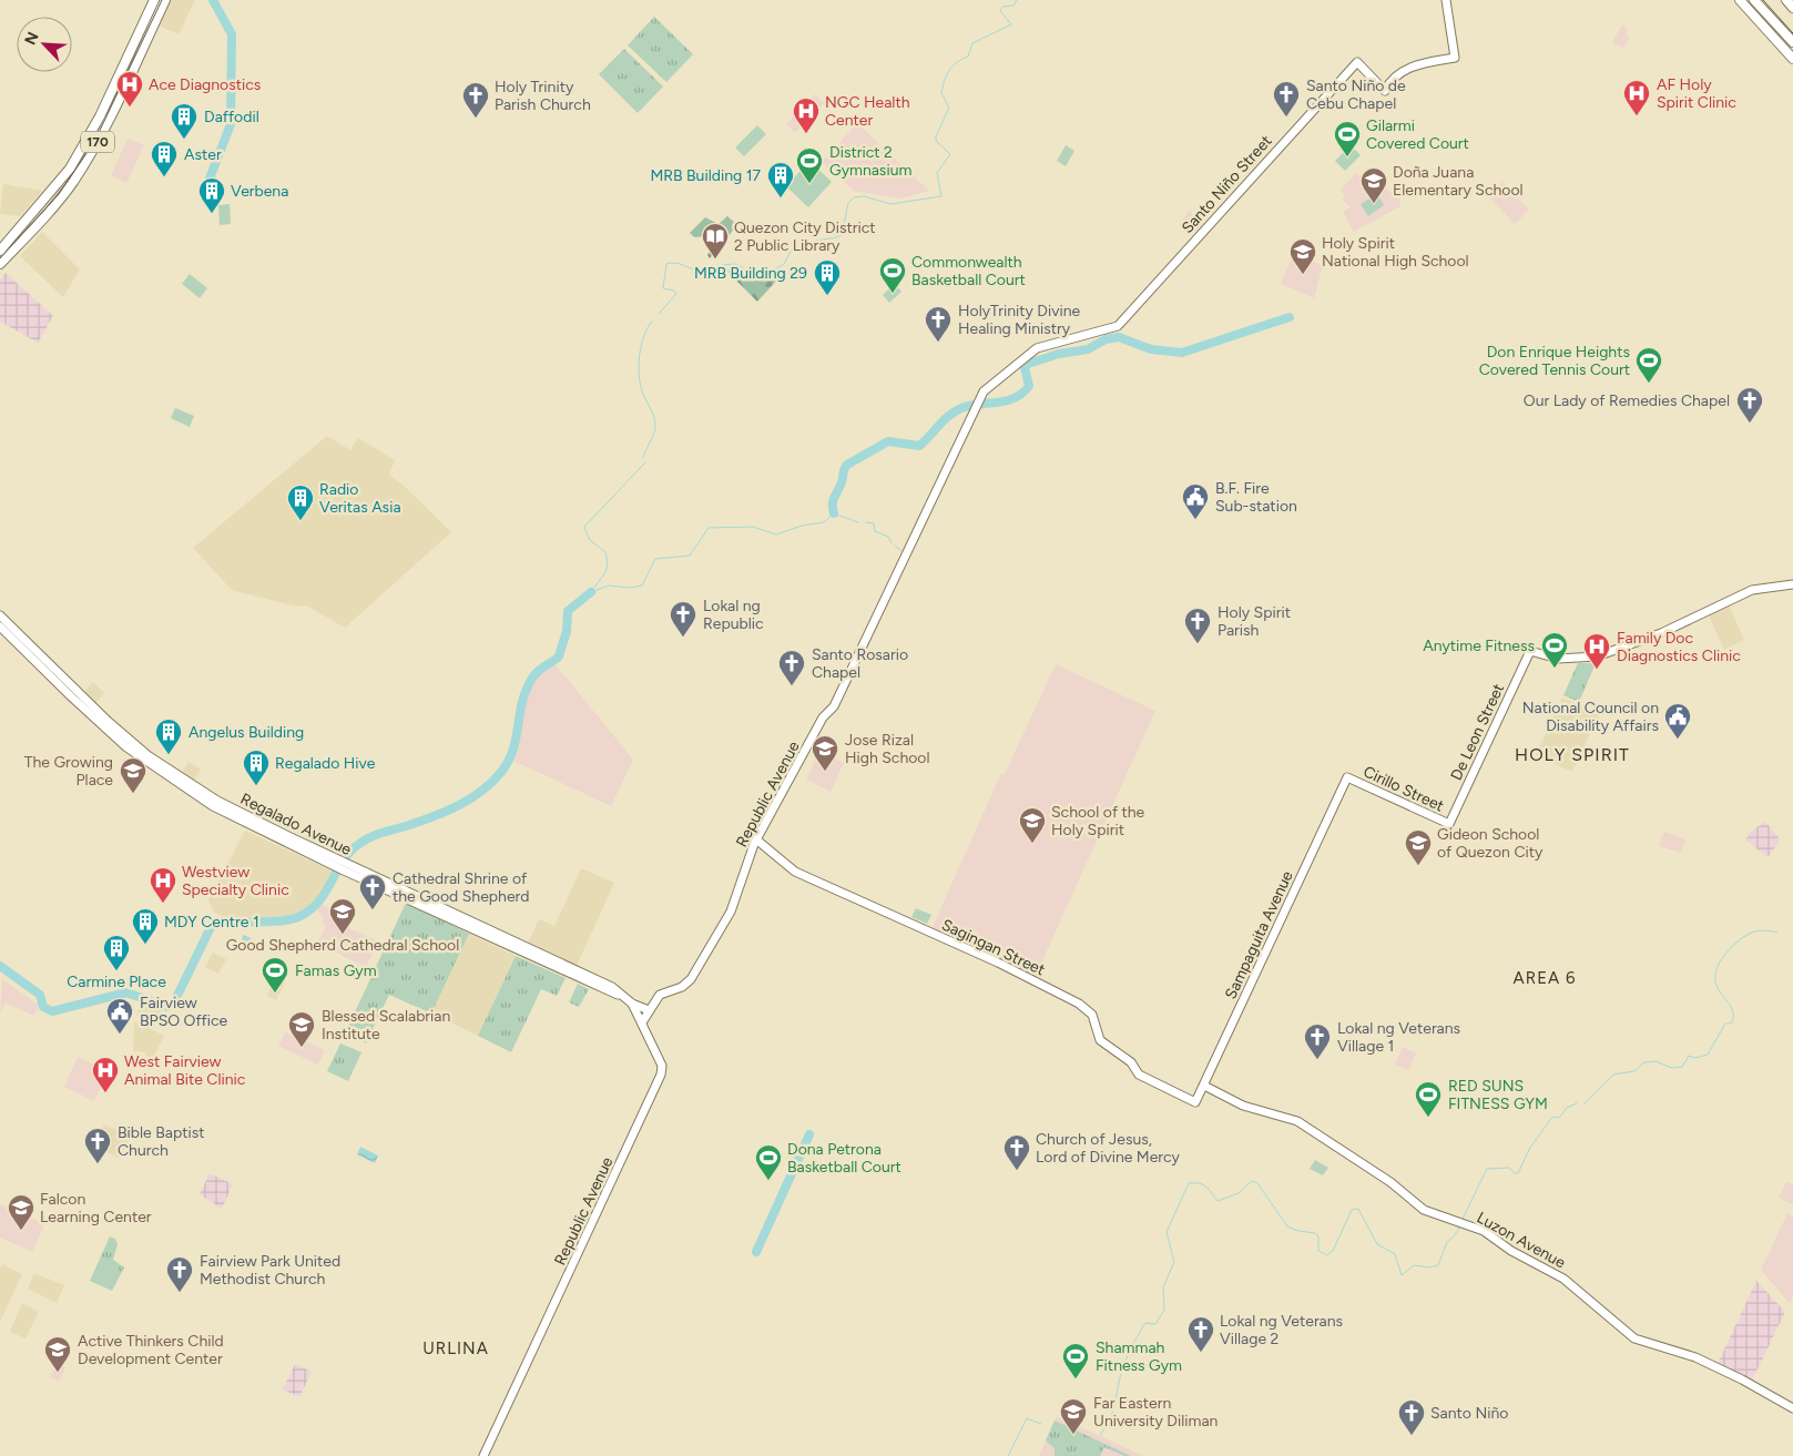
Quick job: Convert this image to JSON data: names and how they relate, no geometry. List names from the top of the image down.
{
  "streets": {
    "main road": [
      "170",
      "Santo Niño Street",
      "De Leon Street",
      "Cirillo Street",
      "Republic Avenue",
      "Regalado Avenue",
      "Sampaguita Avenue",
      "Sagingan Street",
      "Luzon Avenue"
    ]
  },
  "crossings": [
    ["Santo Niño Street", "Republic Avenue"],
    ["De Leon Street", "Cirillo Street"],
    ["Cirillo Street", "Sampaguita Avenue"],
    ["Republic Avenue", "Regalado Avenue"],
    ["Republic Avenue", "Sagingan Street"],
    ["Sampaguita Avenue", "Sagingan Street"],
    ["Sampaguita Avenue", "Luzon Avenue"]
  ],
  "districts": ["HOLY SPIRIT", "AREA 6", "URLINA"],
  "places": {
    "hospital": [
      "Ace Diagnostics",
      "AF Holy Spirit Clinic",
      "NGC Health Center",
      "Family Doc Diagnostics Clinic",
      "Westview Specialty Clinic",
      "West Fairview Animal Bite Clinic"
    ],
    "church": [
      "Santo Niño de Cebu Chapel",
      "Holy Trinity Parish Church",
      "HolyTrinity Divine Healing Ministry",
      "Our Lady of Remedies Chapel",
      "Lokal ng Republic",
      "Holy Spirit Parish",
      "Santo Rosario Chapel",
      "Cathedral Shrine of the Good Shepherd",
      "Lokal ng Veterans Village 1",
      "Bible Baptist Church",
      "Church of Jesus, Lord of Divine Mercy",
      "Fairview Park United Methodist Church",
      "Lokal ng Veterans Village 2",
      "Santo Niño"
    ],
    "building": [
      "Daffodil",
      "Aster",
      "MRB Building 17",
      "Verbena",
      "MRB Building 29",
      "Radio Veritas Asia",
      "Angelus Building",
      "Regalado Hive",
      "MDY Centre 1",
      "Carmine Place"
    ],
    "sports": [
      "Gilarmi Covered Court",
      "District 2 Gymnasium",
      "Commonwealth Basketball Court",
      "Don Enrique Heights Covered Tennis Court",
      "Anytime Fitness",
      "Famas Gym",
      "RED SUNS FITNESS GYM",
      "Dona Petrona Basketball Court",
      "Shammah Fitness Gym"
    ],
    "school or university": [
      "Doña Juana Elementary School",
      "Holy Spirit National High School",
      "Jose Rizal High School",
      "The Growing Place",
      "School of the Holy Spirit",
      "Gideon School of Quezon City",
      "Good Shepherd Cathedral School",
      "Blessed Scalabrian Institute",
      "Falcon Learning Center",
      "Active Thinkers Child Development Center",
      "Far Eastern University Diliman"
    ],
    "library": ["Quezon City District 2 Public Library"],
    "public building": ["B.F. Fire Sub-station", "National Council on Disability Affairs", "Fairview BPSO Office"]
  },
  "north": "top left"
}
